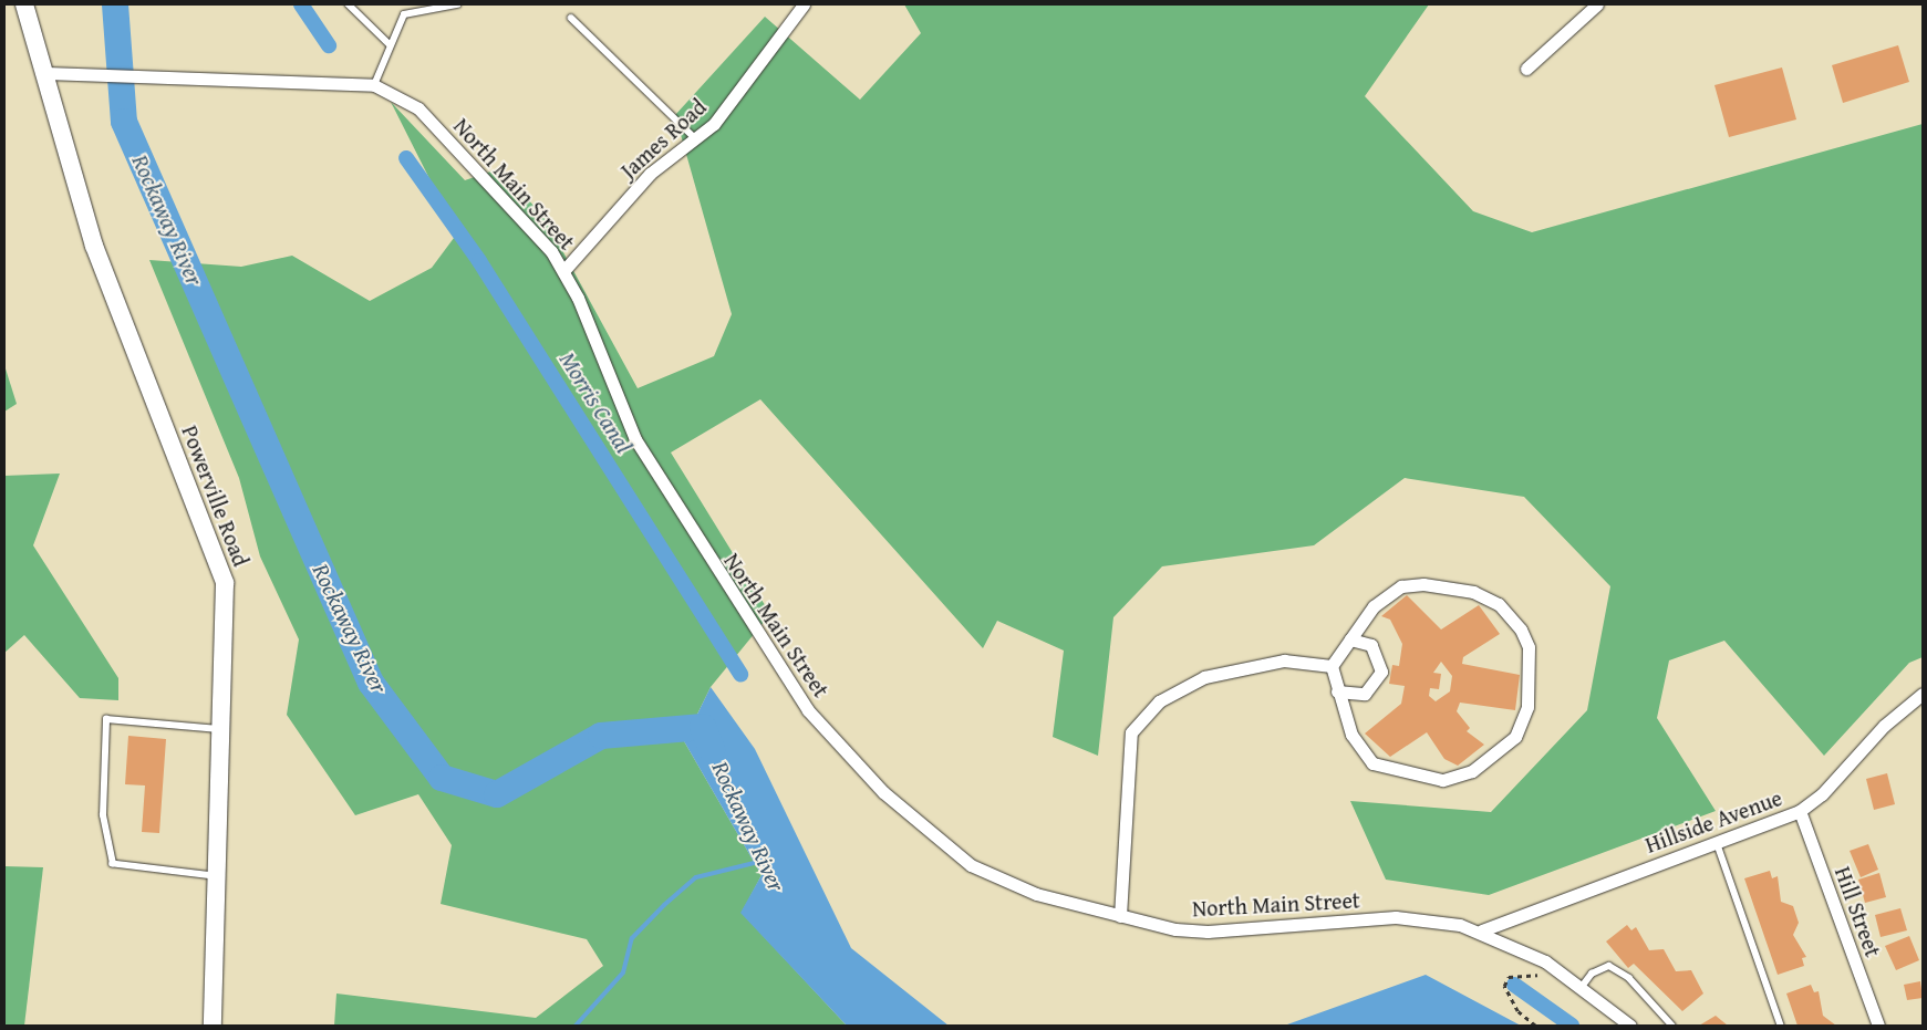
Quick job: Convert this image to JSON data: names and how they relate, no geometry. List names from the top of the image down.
{
  "streets": {
    "main road": ["Powerville Road"],
    "street": [
      "James Road",
      "North Main Street",
      "Hillside Avenue",
      "Hill Street"
    ]
  },
  "crossings": [
    ["James Road", "North Main Street"],
    ["North Main Street", "Powerville Road"],
    ["North Main Street", "Hillside Avenue"],
    ["Hillside Avenue", "Hill Street"]
  ],
  "water": ["Rockaway River", "Morris Canal"]
}
